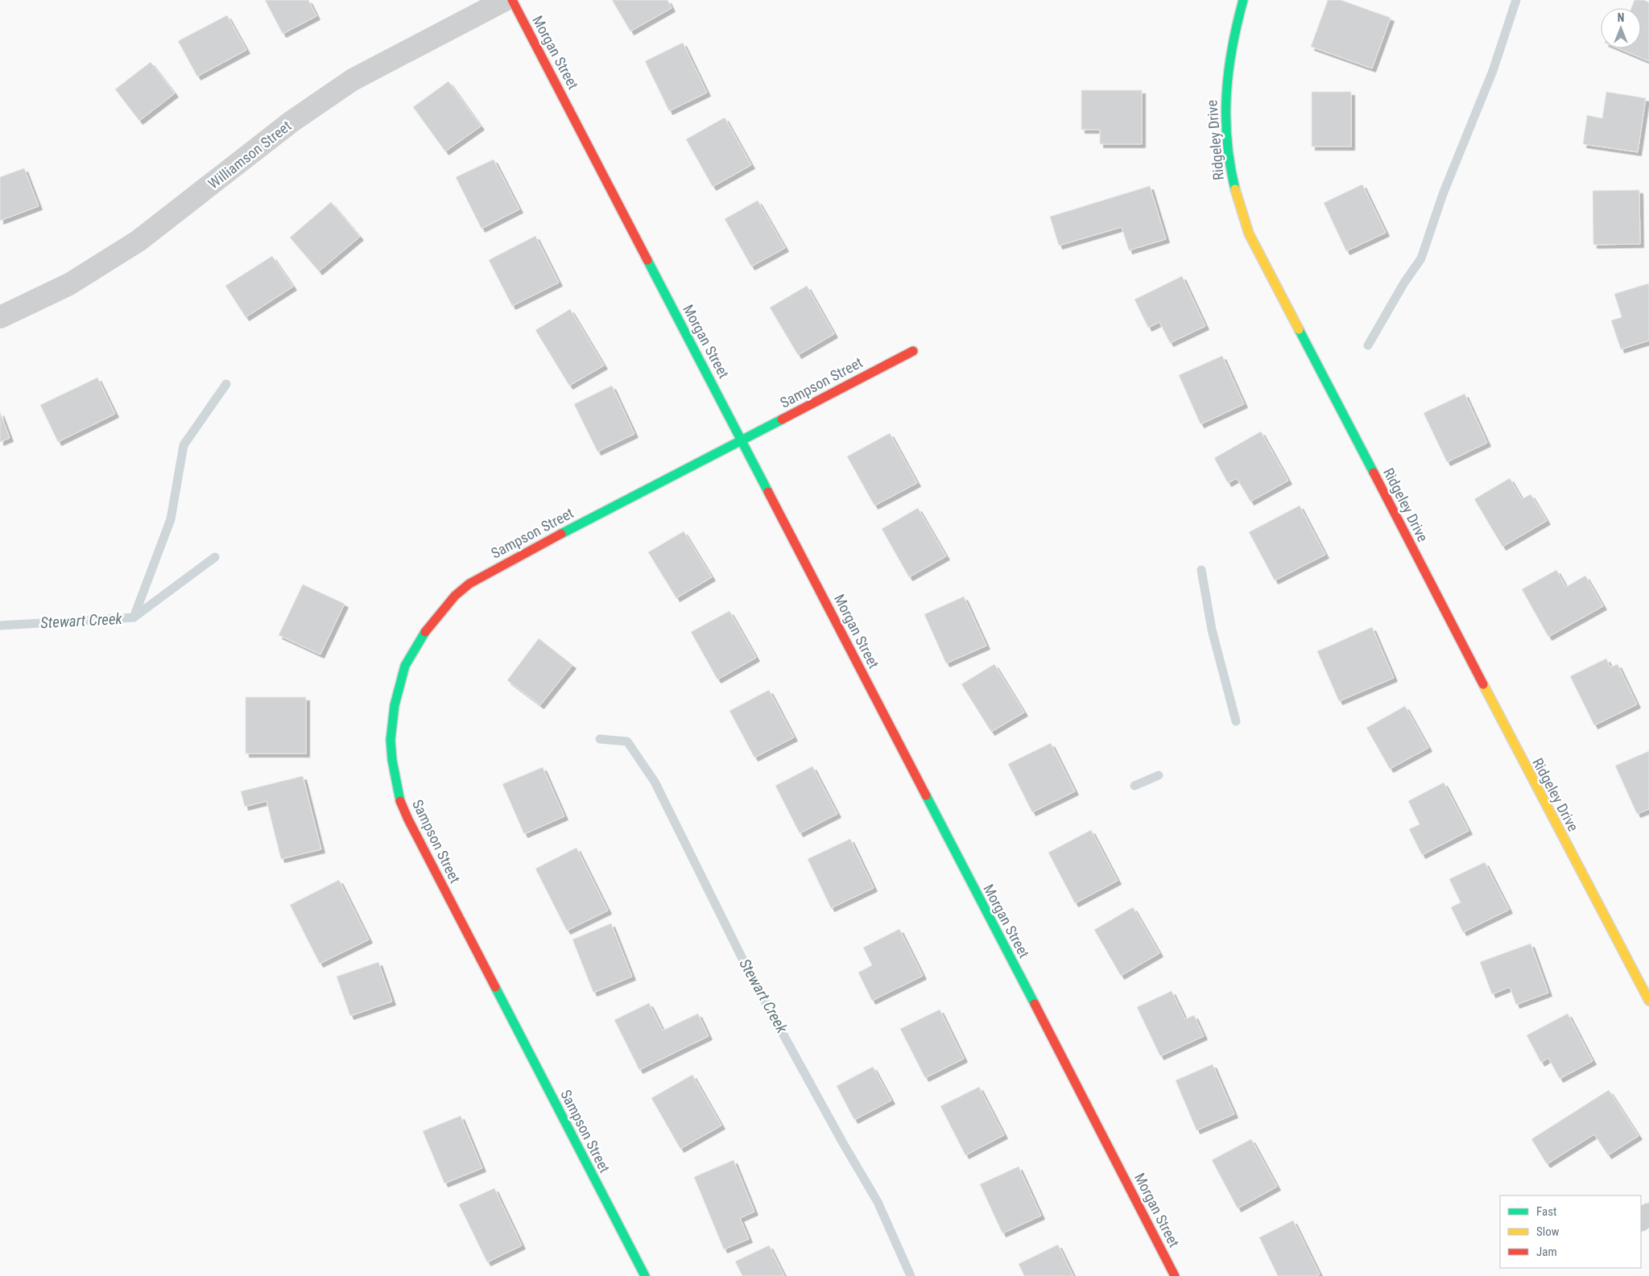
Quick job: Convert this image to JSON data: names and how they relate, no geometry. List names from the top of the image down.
{
  "streets": {
    "street": [
      "Morgan Street",
      "Ridgeley Drive",
      "Williamson Street",
      "Sampson Street"
    ]
  },
  "crossings": [
    ["Morgan Street", "Sampson Street"]
  ],
  "water": ["Stewart Creek"],
  "legend": ["Fast", "Slow", "Jam"],
  "north": "top"
}
